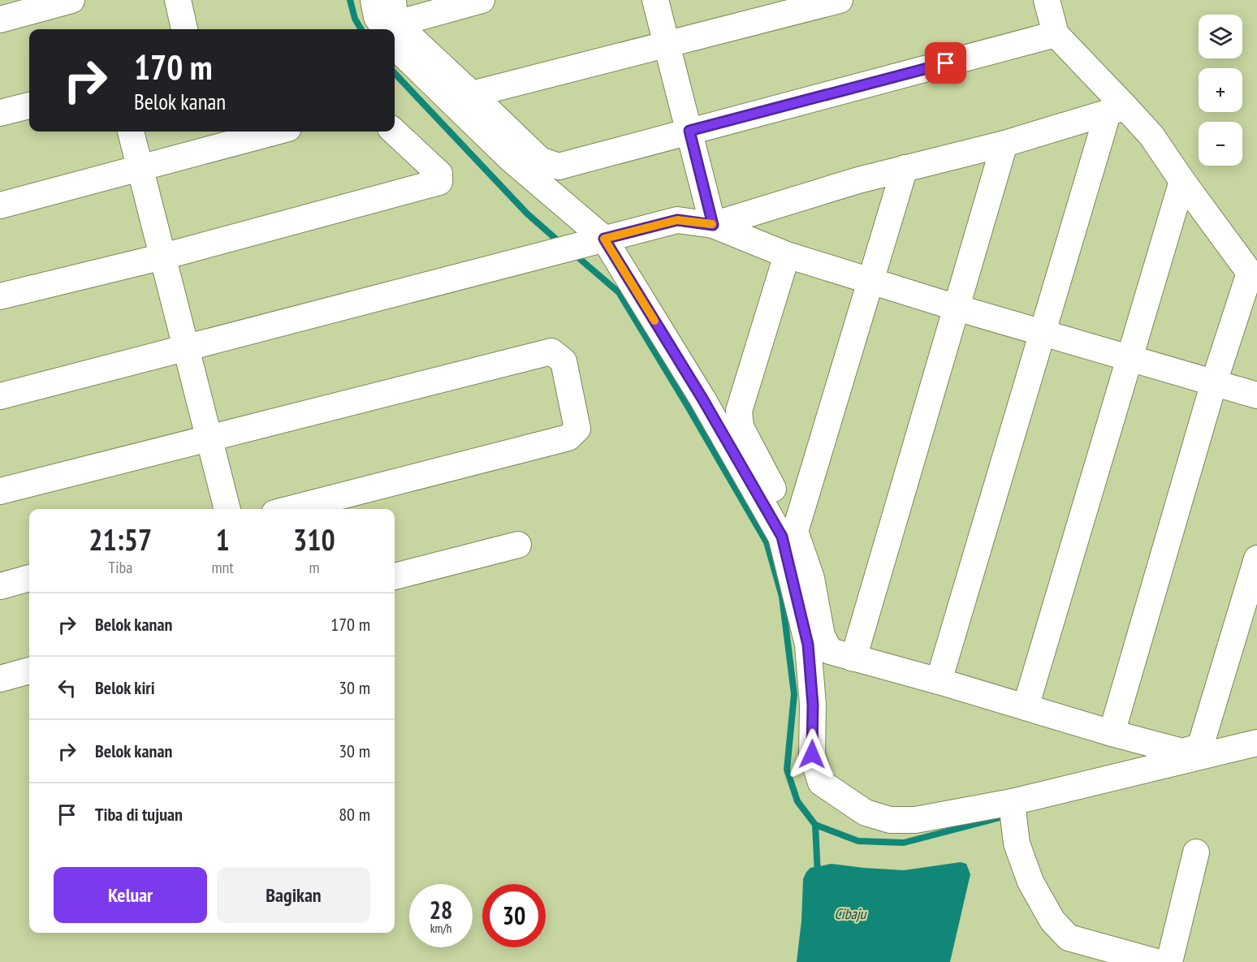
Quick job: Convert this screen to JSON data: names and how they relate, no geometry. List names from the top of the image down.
{
  "water": ["Cibaju"],
  "page": {
    "map_buttons": ["+", "−"],
    "turn": ["170 m", "Belok kanan"],
    "eta": [
      "21:57",
      "Tiba",
      "1",
      "mnt",
      "310",
      "m"
    ],
    "list": [
      {
        "name": "Belok kanan",
        "value": "170 m"
      },
      {
        "name": "Belok kiri",
        "value": "30 m"
      },
      {
        "name": "Belok kanan",
        "value": "30 m"
      },
      {
        "name": "Tiba di tujuan",
        "value": "80 m"
      }
    ],
    "buttons": ["Keluar", "Bagikan"],
    "speed": "28 km/h",
    "limit": "30"
  }
}
